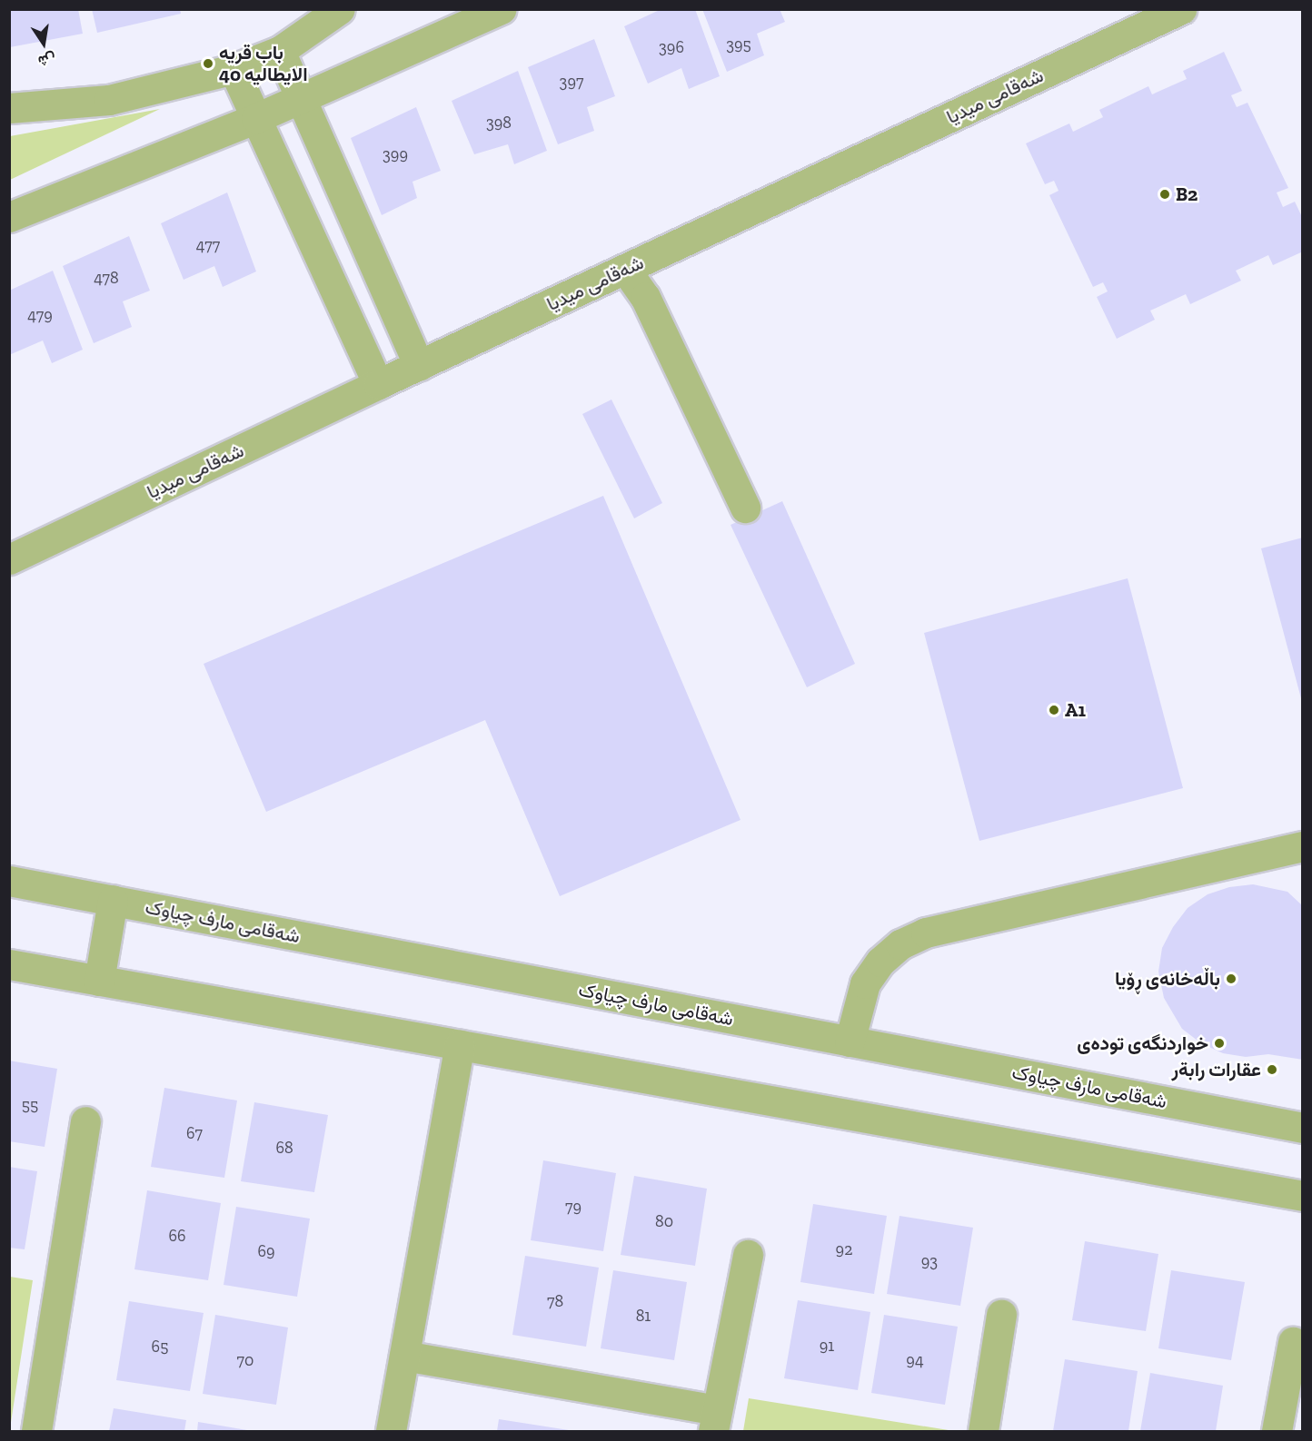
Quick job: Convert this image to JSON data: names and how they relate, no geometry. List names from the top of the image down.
{
  "streets": {
    "street": ["شەقامی میدیا", "شەقامی مارف چیاوک"]
  },
  "places": [
    "باب قريه الايطاليه 40",
    "B2",
    "A1",
    "باڵەخانەی ڕۆیا",
    "خواردنگەی تودەی",
    "عقارات رابةر"
  ],
  "house_numbers": [
    "395",
    "396",
    "397",
    "398",
    "399",
    "477",
    "478",
    "479",
    "55",
    "67",
    "68",
    "79",
    "80",
    "66",
    "92",
    "69",
    "93",
    "78",
    "81",
    "91",
    "65",
    "70",
    "94"
  ],
  "north": "bottom"
}
